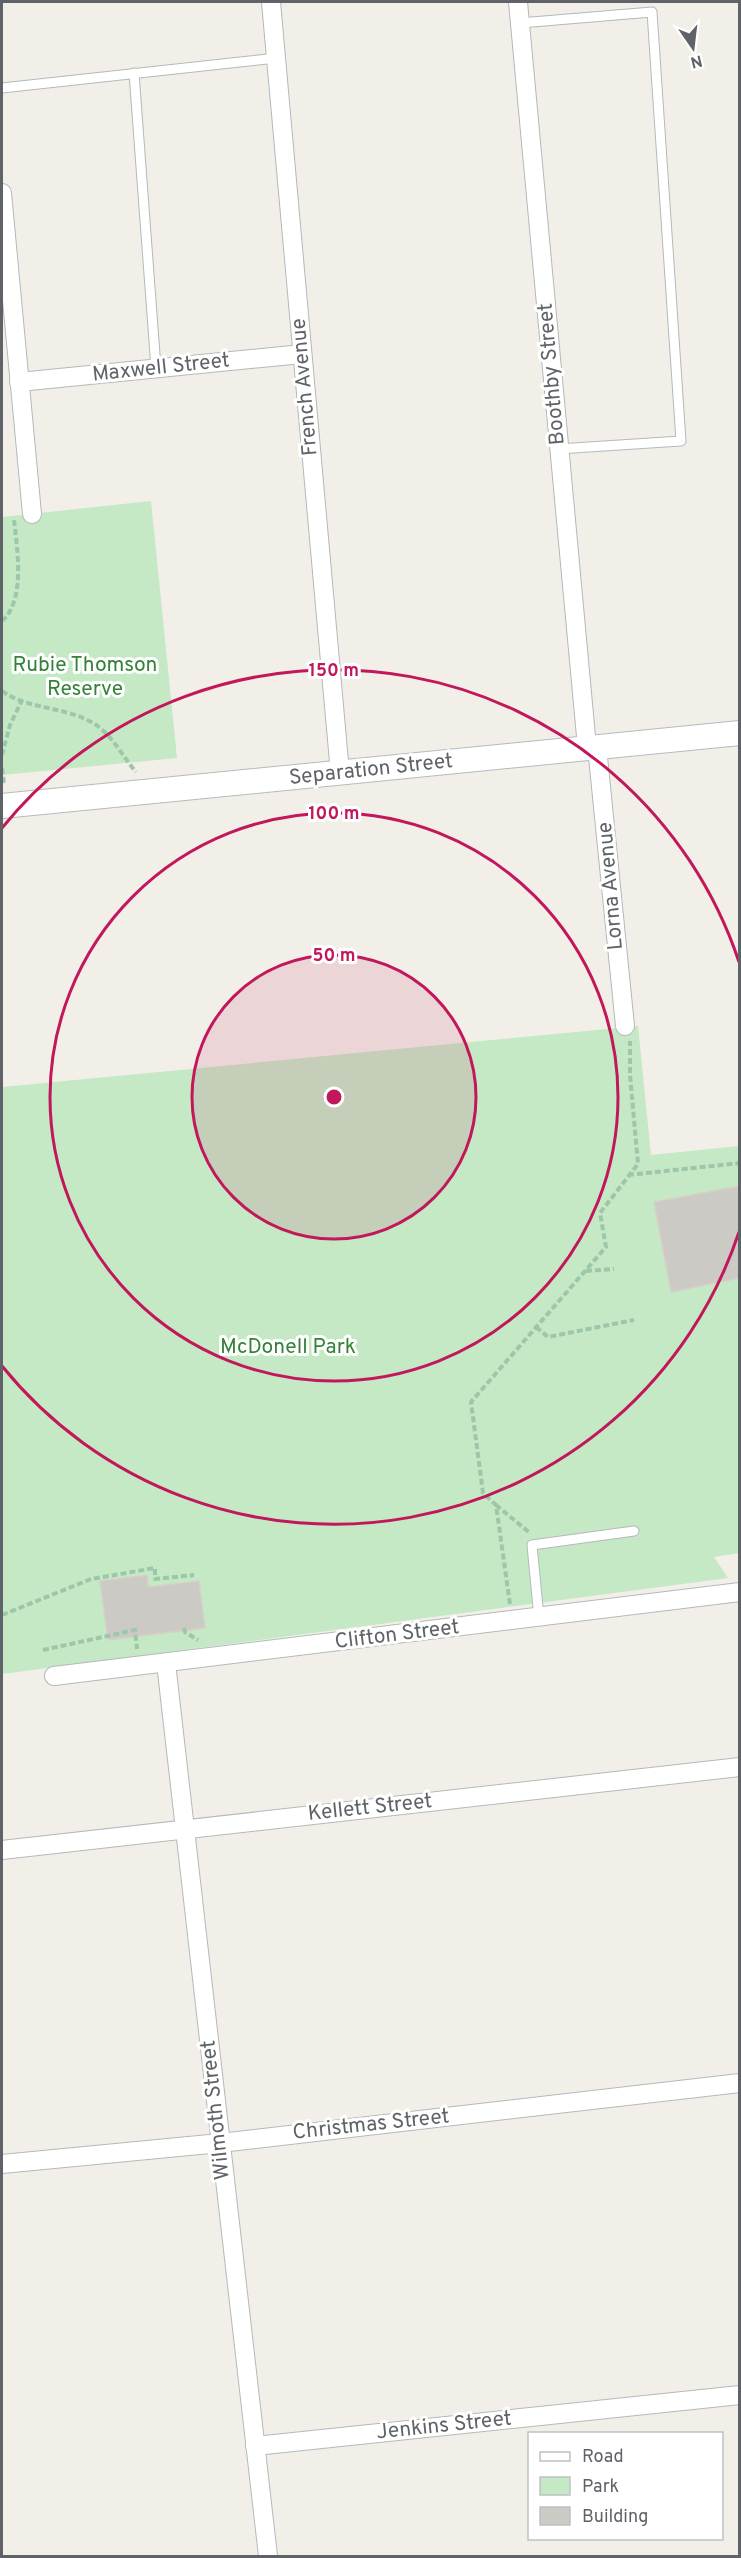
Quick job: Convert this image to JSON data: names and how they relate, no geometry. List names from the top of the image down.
{
  "streets": {
    "street": [
      "Maxwell Street",
      "Boothby Street",
      "French Avenue",
      "Separation Street",
      "Lorna Avenue",
      "Clifton Street",
      "Kellett Street",
      "Wilmoth Street",
      "Christmas Street",
      "Jenkins Street"
    ]
  },
  "crossings": [
    ["Maxwell Street", "French Avenue"],
    ["Boothby Street", "Separation Street"],
    ["Boothby Street", "Lorna Avenue"],
    ["French Avenue", "Separation Street"],
    ["Separation Street", "Lorna Avenue"],
    ["Clifton Street", "Wilmoth Street"],
    ["Kellett Street", "Wilmoth Street"],
    ["Wilmoth Street", "Christmas Street"],
    ["Wilmoth Street", "Jenkins Street"]
  ],
  "parks": ["Rubie Thomson Reserve", "McDonell Park"],
  "legend": ["Road", "Park", "Building"],
  "north": "bottom",
  "rings": ["150 m", "100 m", "50 m"]
}
